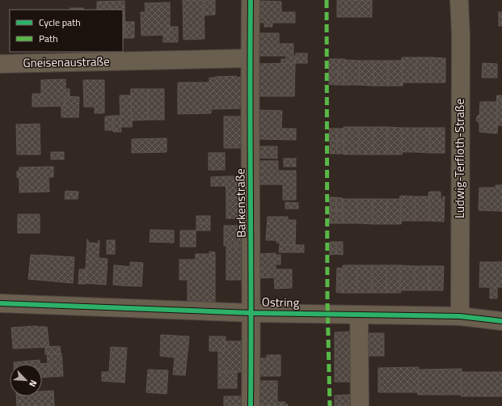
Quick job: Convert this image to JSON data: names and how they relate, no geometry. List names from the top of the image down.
{
  "streets": {
    "street": [
      "Gneisenaustraße",
      "Ludwig-Terfloth-Straße",
      "Barkenstraße",
      "Ostring"
    ]
  },
  "crossings": [
    ["Gneisenaustraße", "Barkenstraße"],
    ["Ludwig-Terfloth-Straße", "Ostring"],
    ["Barkenstraße", "Ostring"]
  ],
  "legend": ["Cycle path", "Path"],
  "north": "bottom right"
}
